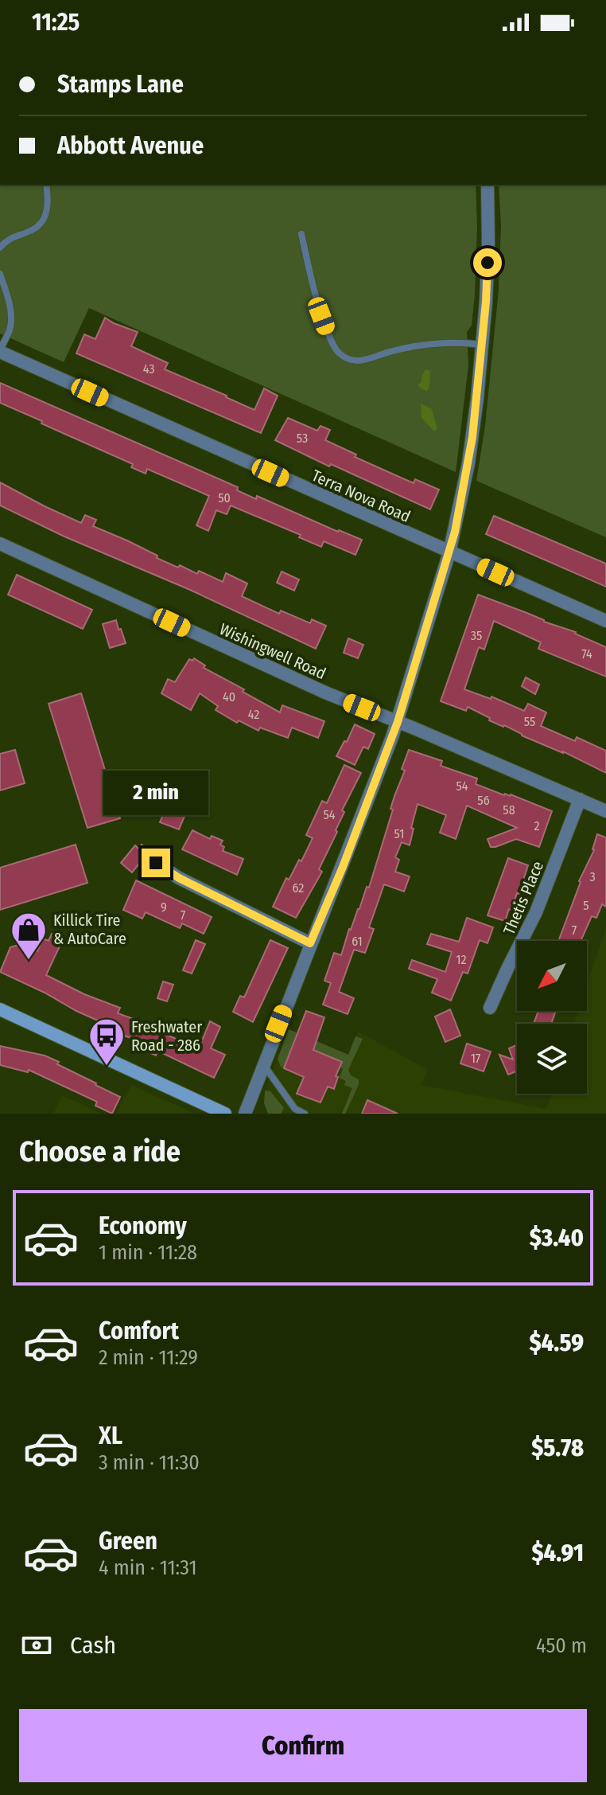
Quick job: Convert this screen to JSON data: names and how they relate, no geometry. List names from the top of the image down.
{
  "streets": {
    "street": ["Terra Nova Road", "Wishingwell Road", "Thetis Place"]
  },
  "crossings": [
    ["Wishingwell Road", "Thetis Place"]
  ],
  "places": {
    "shop": ["Killick Tire & AutoCare"],
    "bus stop": ["Freshwater Road - 286"]
  },
  "house_numbers": [
    "43",
    "53",
    "50",
    "35",
    "74",
    "40",
    "42",
    "55",
    "54",
    "56",
    "58",
    "54",
    "2",
    "51",
    "3",
    "62",
    "5",
    "9",
    "7",
    "7",
    "61",
    "12",
    "17"
  ],
  "north": "bottom left",
  "page": {
    "status": "11:25",
    "banner": ["Stamps Lane", "Abbott Avenue"],
    "bubble": "2 min",
    "heading": "Choose a ride",
    "list": [
      {
        "name": "Economy",
        "note": "1 min · 11:28",
        "value": "$3.40"
      },
      {
        "name": "Comfort",
        "note": "2 min · 11:29",
        "value": "$4.59"
      },
      {
        "name": "XL",
        "note": "3 min · 11:30",
        "value": "$5.78"
      },
      {
        "name": "Green",
        "note": "4 min · 11:31",
        "value": "$4.91"
      }
    ],
    "pay": ["Cash", "450 m"],
    "buttons": "Confirm"
  }
}
